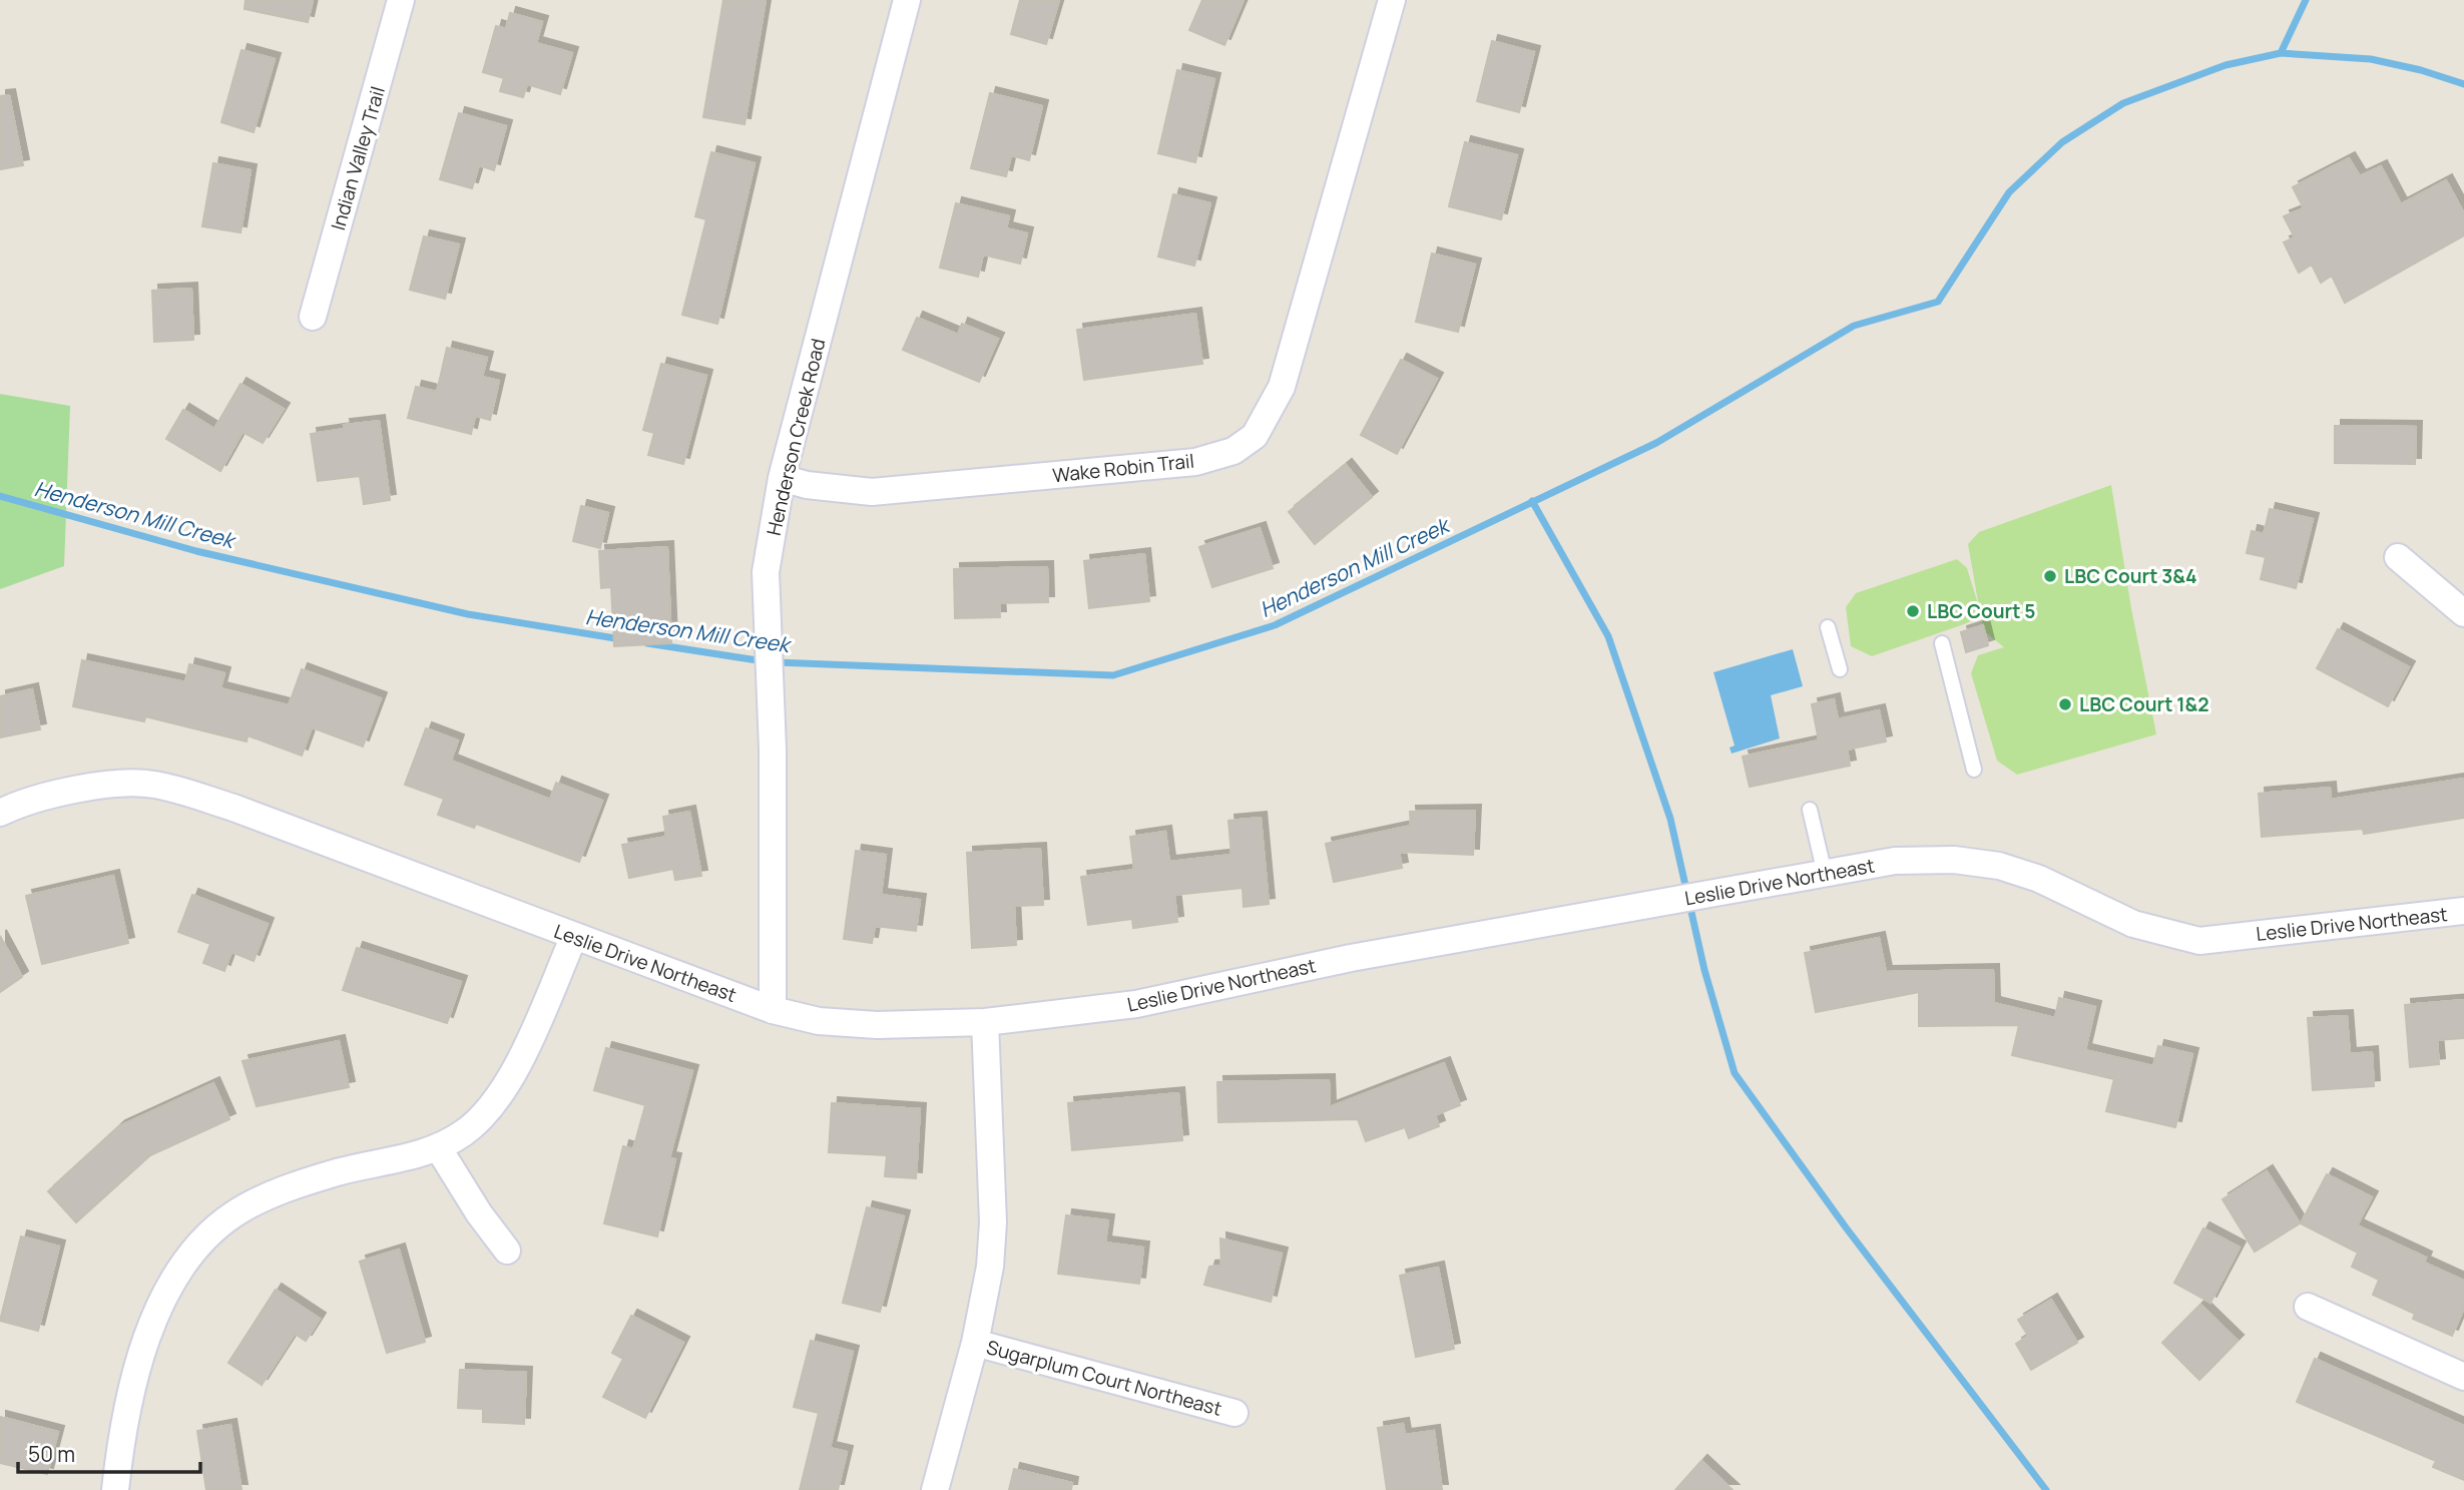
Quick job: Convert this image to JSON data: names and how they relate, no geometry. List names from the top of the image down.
{
  "streets": {
    "street": [
      "Indian Valley Trail",
      "Henderson Creek Road",
      "Wake Robin Trail",
      "Leslie Drive Northeast",
      "Sugarplum Court Northeast"
    ]
  },
  "crossings": [
    ["Henderson Creek Road", "Wake Robin Trail"],
    ["Henderson Creek Road", "Leslie Drive Northeast"]
  ],
  "water": ["Henderson Mill Creek"],
  "places": ["LBC Court 3&4", "LBC Court 5", "LBC Court 1&2"],
  "scale_bar": "50 m"
}
